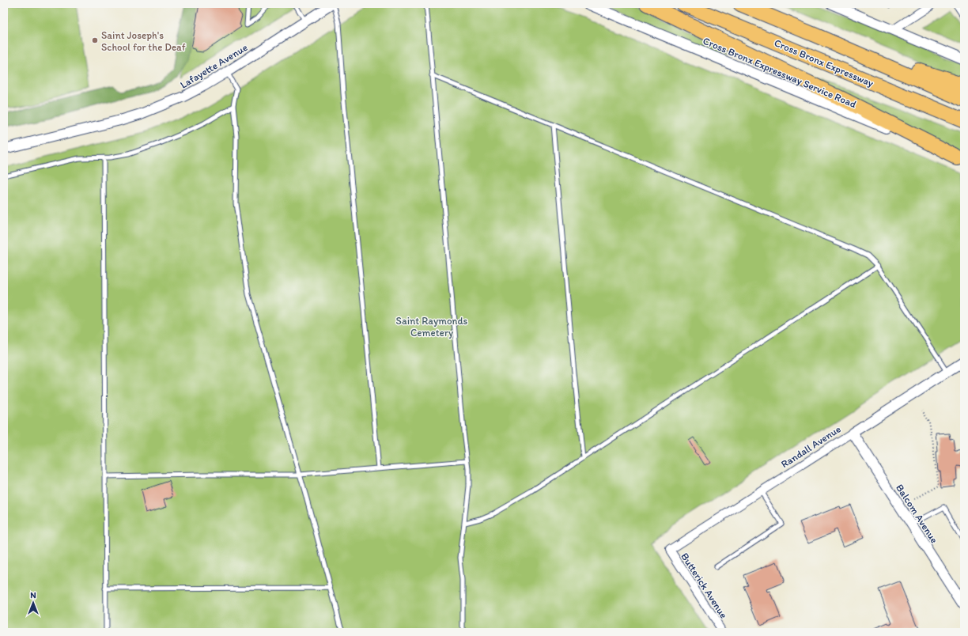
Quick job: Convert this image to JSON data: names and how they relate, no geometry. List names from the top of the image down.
{
  "streets": {
    "highway": ["Cross Bronx Expressway"],
    "street": [
      "Lafayette Avenue",
      "Cross Bronx Expressway Service Road",
      "Randall Avenue",
      "Balcom Avenue",
      "Butterick Avenue"
    ]
  },
  "crossings": [
    ["Randall Avenue", "Balcom Avenue"],
    ["Randall Avenue", "Butterick Avenue"]
  ],
  "parks": ["Saint Raymonds Cemetery"],
  "places": ["Saint Joseph's School for the Deaf"],
  "north": "top"
}
